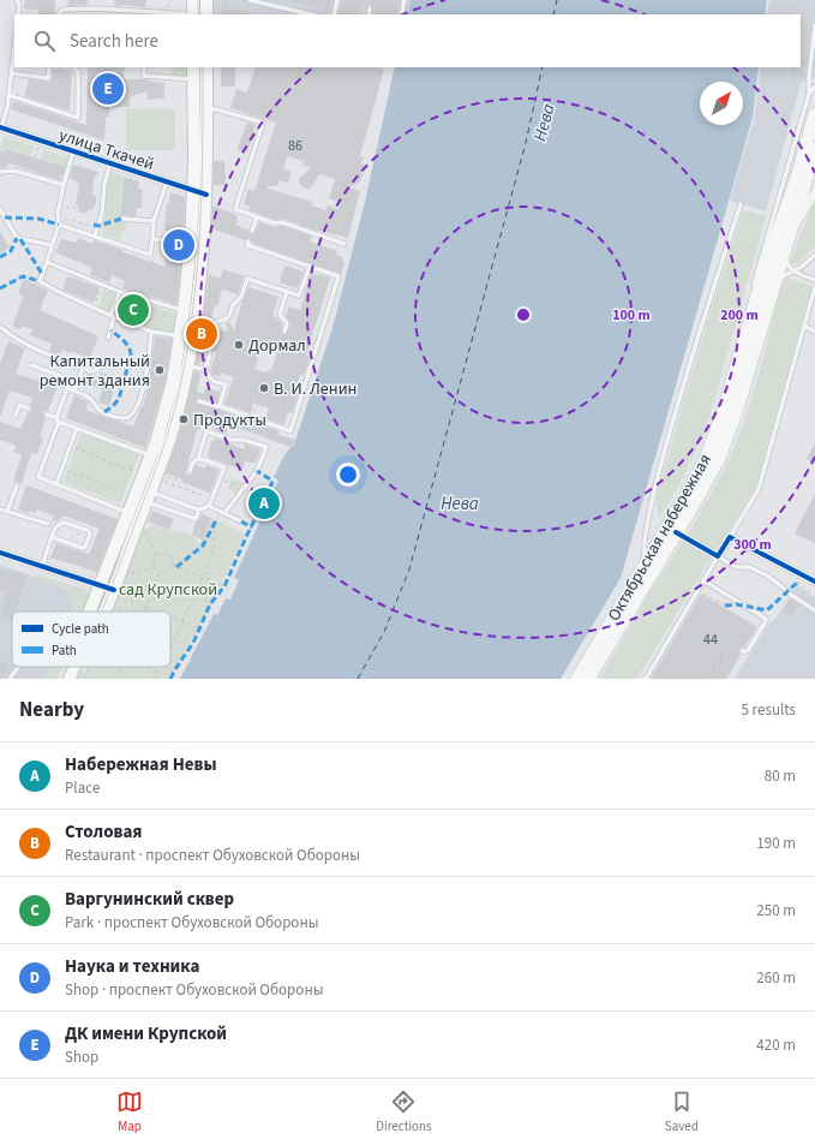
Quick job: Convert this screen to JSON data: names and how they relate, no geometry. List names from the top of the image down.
{
  "streets": {
    "main road": ["Октябрьская набережная"],
    "street": ["улица Ткачей"]
  },
  "water": ["Нева"],
  "parks": ["сад Крупской"],
  "places": [
    "Дормал",
    "Капитальный ремонт здания",
    "В. И. Ленин",
    "Продукты"
  ],
  "house_numbers": ["86", "44"],
  "legend": ["Cycle path", "Path"],
  "north": "top right",
  "page": {
    "search": "Search here",
    "pins": [
      "E",
      "D",
      "C",
      "B",
      "A"
    ],
    "heading": ["Nearby", "5 results"],
    "list": [
      {
        "mark": "A",
        "name": "Набережная Невы",
        "note": "Place",
        "value": "80 m"
      },
      {
        "mark": "B",
        "name": "Столовая",
        "note": "Restaurant · проспект Обуховской Обороны",
        "value": "190 m"
      },
      {
        "mark": "C",
        "name": "Варгунинский сквер",
        "note": "Park · проспект Обуховской Обороны",
        "value": "250 m"
      },
      {
        "mark": "D",
        "name": "Наука и техника",
        "note": "Shop · проспект Обуховской Обороны",
        "value": "260 m"
      },
      {
        "mark": "E",
        "name": "ДК имени Крупской",
        "note": "Shop",
        "value": "420 m"
      }
    ],
    "nav": ["Map", "Directions", "Saved"]
  },
  "rings": ["100 m", "200 m", "300 m"]
}
